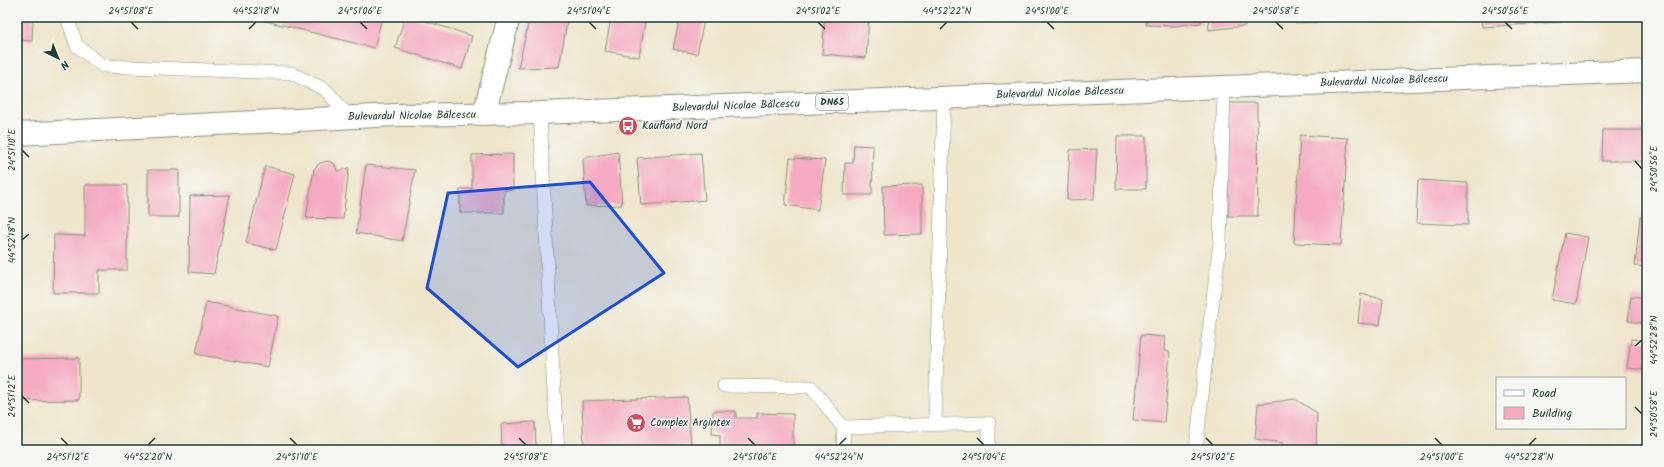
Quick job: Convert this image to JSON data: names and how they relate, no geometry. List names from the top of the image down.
{
  "streets": {
    "main road": ["Bulevardul Nicolae Bălcescu", "DN65"]
  },
  "places": {
    "bus stop": ["Kaufland Nord"],
    "supermarket": ["Complex Argintex"]
  },
  "legend": ["Road", "Building"],
  "north": "bottom right",
  "coordinates": [
    "24°51'08\"E",
    "44°52'18\"N",
    "24°51'06\"E",
    "24°51'04\"E",
    "24°51'02\"E",
    "44°52'22\"N",
    "24°51'00\"E",
    "24°50'58\"E",
    "24°50'56\"E",
    "24°51'10\"E",
    "44°52'28\"N",
    "24°51'12\"E",
    "44°52'20\"N",
    "44°52'24\"N"
  ]
}
